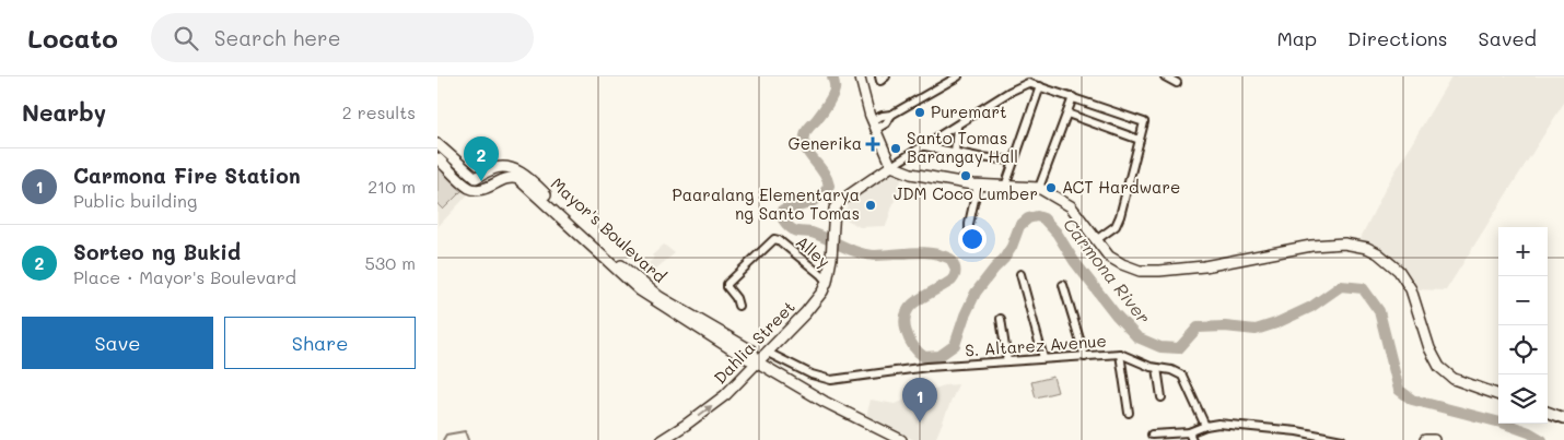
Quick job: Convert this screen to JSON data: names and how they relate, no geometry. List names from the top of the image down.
{
  "streets": {
    "main road": ["Mayor's Boulevard", "Dahlia Street"],
    "street": ["Alley", "S. Altarez Avenue"]
  },
  "crossings": [
    ["Mayor's Boulevard", "Dahlia Street"],
    ["Alley", "Dahlia Street"],
    ["Dahlia Street", "S. Altarez Avenue"]
  ],
  "water": ["Carmona River"],
  "places": {
    "other": [
      "Puremart",
      "Santo Tomas Barangay Hall",
      "JDM Coco Lumber",
      "ACT Hardware",
      "Paaralang Elementarya ng Santo Tomas"
    ],
    "health": ["Generika"]
  },
  "page": {
    "header": "Locato",
    "search": "Search here",
    "nav": ["Map", "Directions", "Saved"],
    "heading": ["Nearby", "2 results"],
    "pins": ["2", "1"],
    "list": [
      {
        "mark": "1",
        "name": "Carmona Fire Station",
        "note": "Public building",
        "value": "210 m"
      },
      {
        "mark": "2",
        "name": "Sorteo ng Bukid",
        "note": "Place · Mayor's Boulevard",
        "value": "530 m"
      }
    ],
    "map_buttons": ["+", "−"],
    "buttons": ["Save", "Share"]
  }
}
